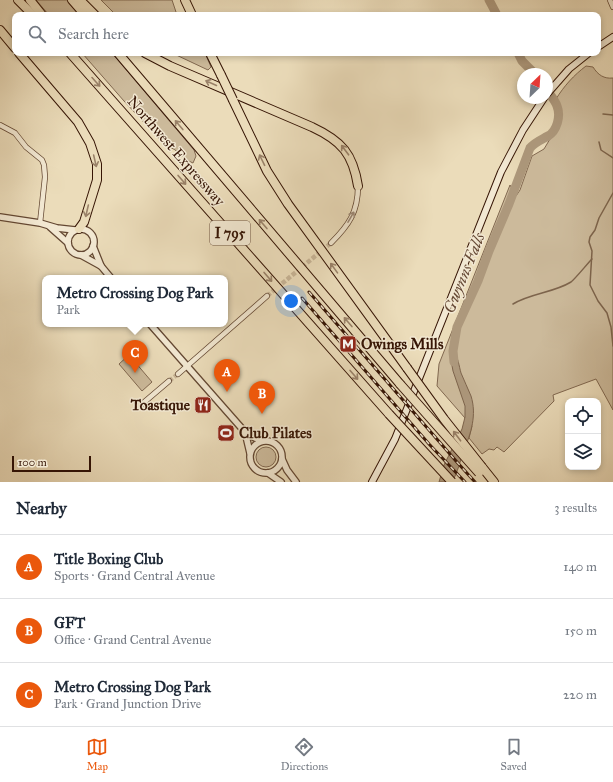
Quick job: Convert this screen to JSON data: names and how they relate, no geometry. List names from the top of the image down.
{
  "streets": {
    "highway": ["Northwest Expressway", "I 795"]
  },
  "water": ["Gwynns Falls"],
  "places": {
    "metro station": ["Owings Mills"],
    "restaurant": ["Toastique"],
    "sports": ["Club Pilates"]
  },
  "scale_bar": "100 m",
  "north": "top right",
  "page": {
    "search": "Search here",
    "popup": ["Metro Crossing Dog Park", "Park"],
    "pins": ["C", "A", "B"],
    "scale": "100 m",
    "heading": ["Nearby", "3 results"],
    "list": [
      {
        "mark": "A",
        "name": "Title Boxing Club",
        "note": "Sports · Grand Central Avenue",
        "value": "140 m"
      },
      {
        "mark": "B",
        "name": "GFT",
        "note": "Office · Grand Central Avenue",
        "value": "150 m"
      },
      {
        "mark": "C",
        "name": "Metro Crossing Dog Park",
        "note": "Park · Grand Junction Drive",
        "value": "220 m"
      }
    ],
    "nav": ["Map", "Directions", "Saved"]
  }
}
